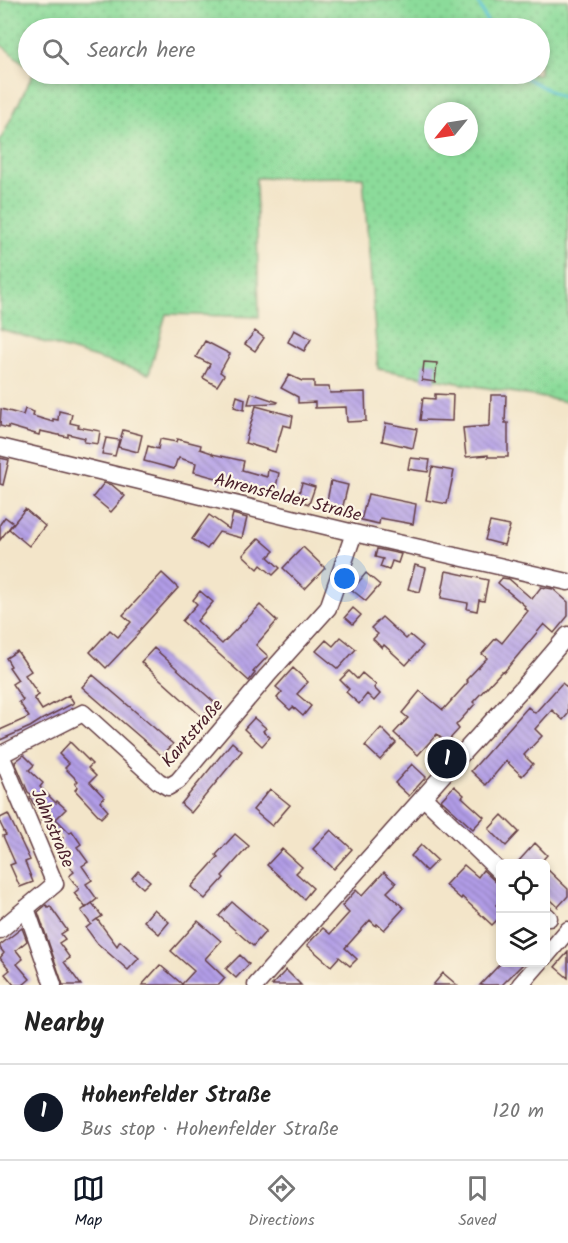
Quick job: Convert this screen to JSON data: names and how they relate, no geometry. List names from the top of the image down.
{
  "streets": {
    "street": ["Ahrensfelder Straße", "Kantstraße", "Jahnstraße"]
  },
  "crossings": [
    ["Ahrensfelder Straße", "Kantstraße"],
    ["Kantstraße", "Jahnstraße"]
  ],
  "north": "bottom left",
  "page": {
    "search": "Search here",
    "pins": "1",
    "heading": "Nearby",
    "list": [
      {
        "mark": "1",
        "name": "Hohenfelder Straße",
        "note": "Bus stop · Hohenfelder Straße",
        "value": "120 m"
      }
    ],
    "nav": ["Map", "Directions", "Saved"]
  }
}
